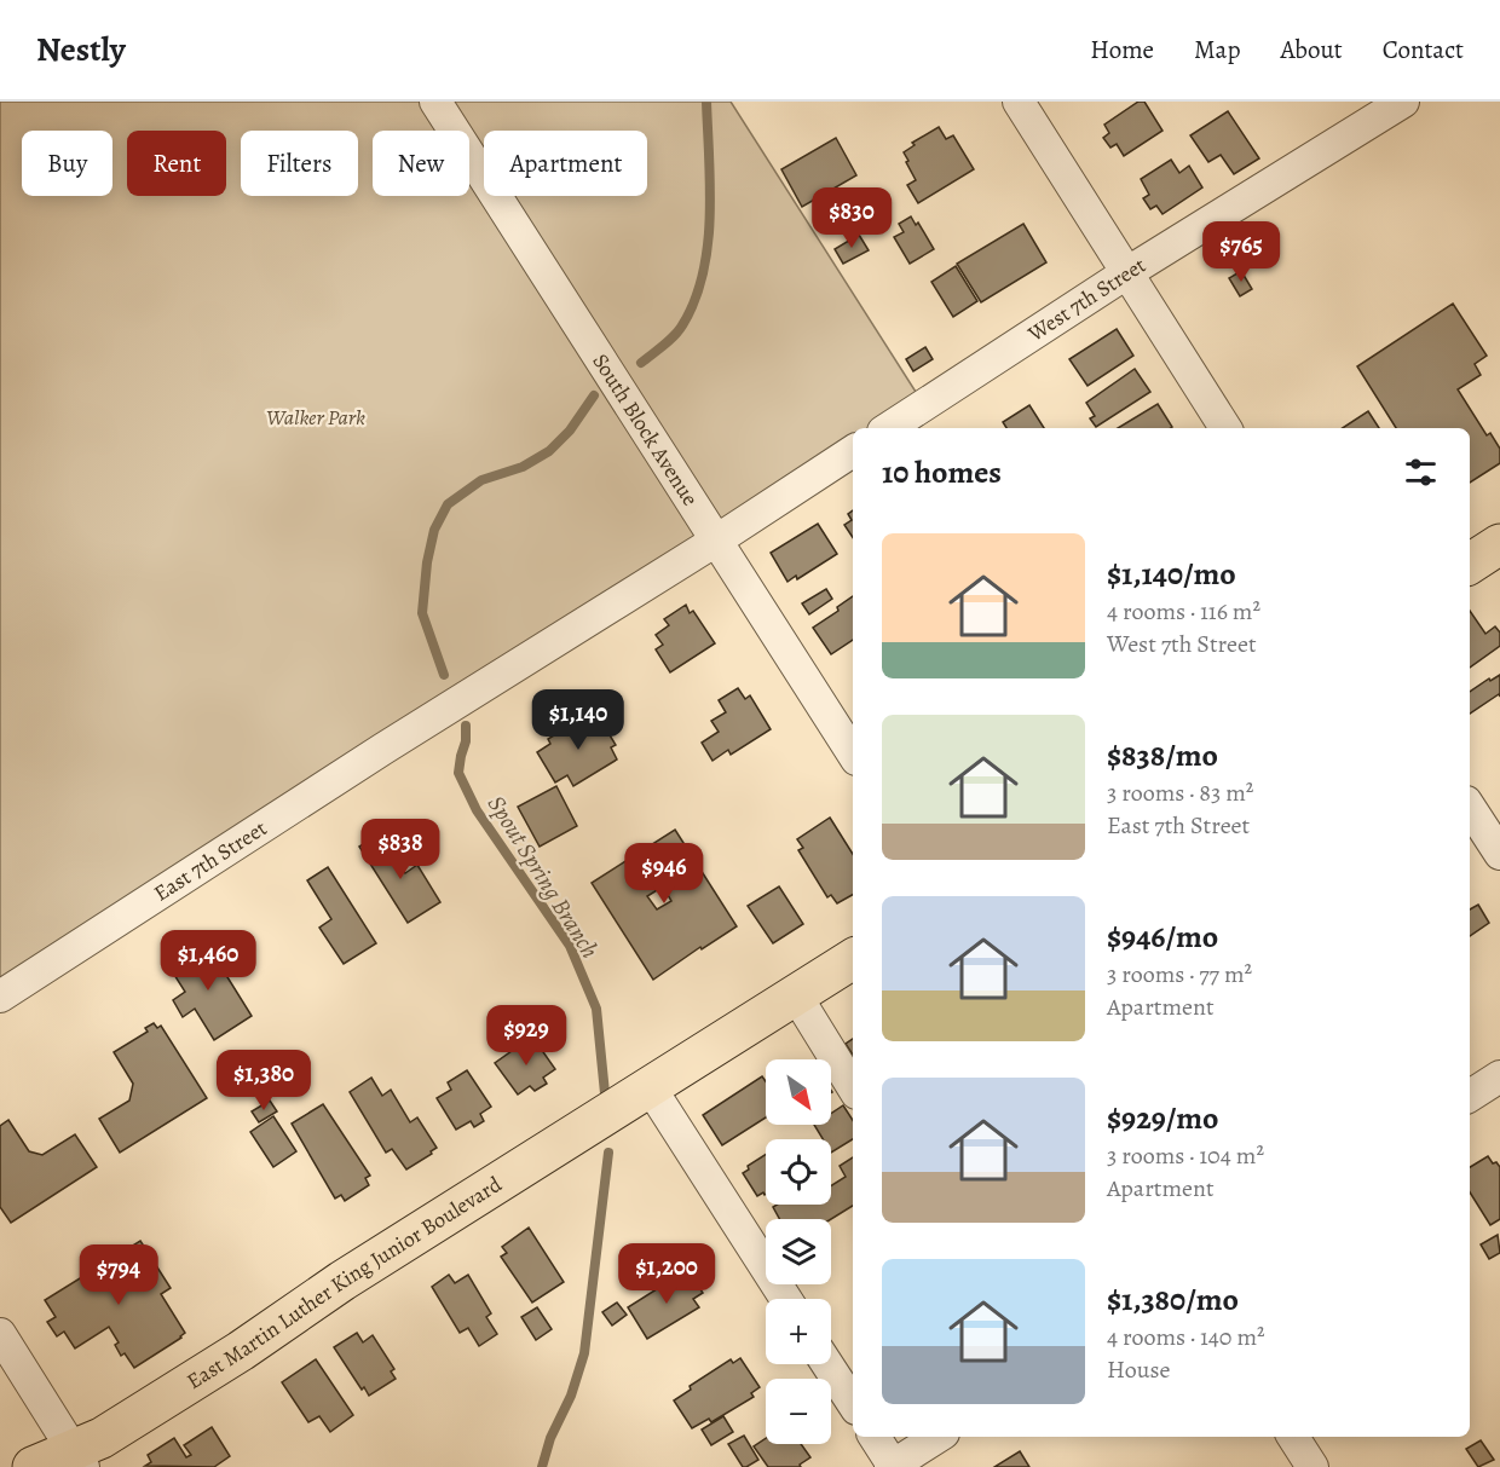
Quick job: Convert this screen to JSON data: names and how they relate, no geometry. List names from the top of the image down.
{
  "streets": {
    "main road": ["East Martin Luther King Junior Boulevard"],
    "street": ["West 7th Street", "South Block Avenue", "East 7th Street"]
  },
  "crossings": [
    ["South Block Avenue", "East 7th Street"]
  ],
  "water": ["Spout Spring Branch"],
  "parks": ["Walker Park"],
  "north": "bottom right",
  "page": {
    "header": "Nestly",
    "nav": [
      "Home",
      "Map",
      "About",
      "Contact"
    ],
    "chip": [
      "Buy",
      "Rent",
      "Filters",
      "New",
      "Apartment"
    ],
    "price": [
      "$830",
      "$765",
      "$1,140",
      "$838",
      "$946",
      "$1,460",
      "$929",
      "$1,380",
      "$1,200",
      "$794"
    ],
    "heading": "10 homes",
    "list": [
      {
        "name": "$1,140/mo",
        "note": "4 rooms · 116 m² · West 7th Street"
      },
      {
        "name": "$838/mo",
        "note": "3 rooms · 83 m² · East 7th Street"
      },
      {
        "name": "$946/mo",
        "note": "3 rooms · 77 m² · Apartment"
      },
      {
        "name": "$929/mo",
        "note": "3 rooms · 104 m² · Apartment"
      },
      {
        "name": "$1,380/mo",
        "note": "4 rooms · 140 m² · House"
      }
    ],
    "map_buttons": ["+", "−"]
  }
}
